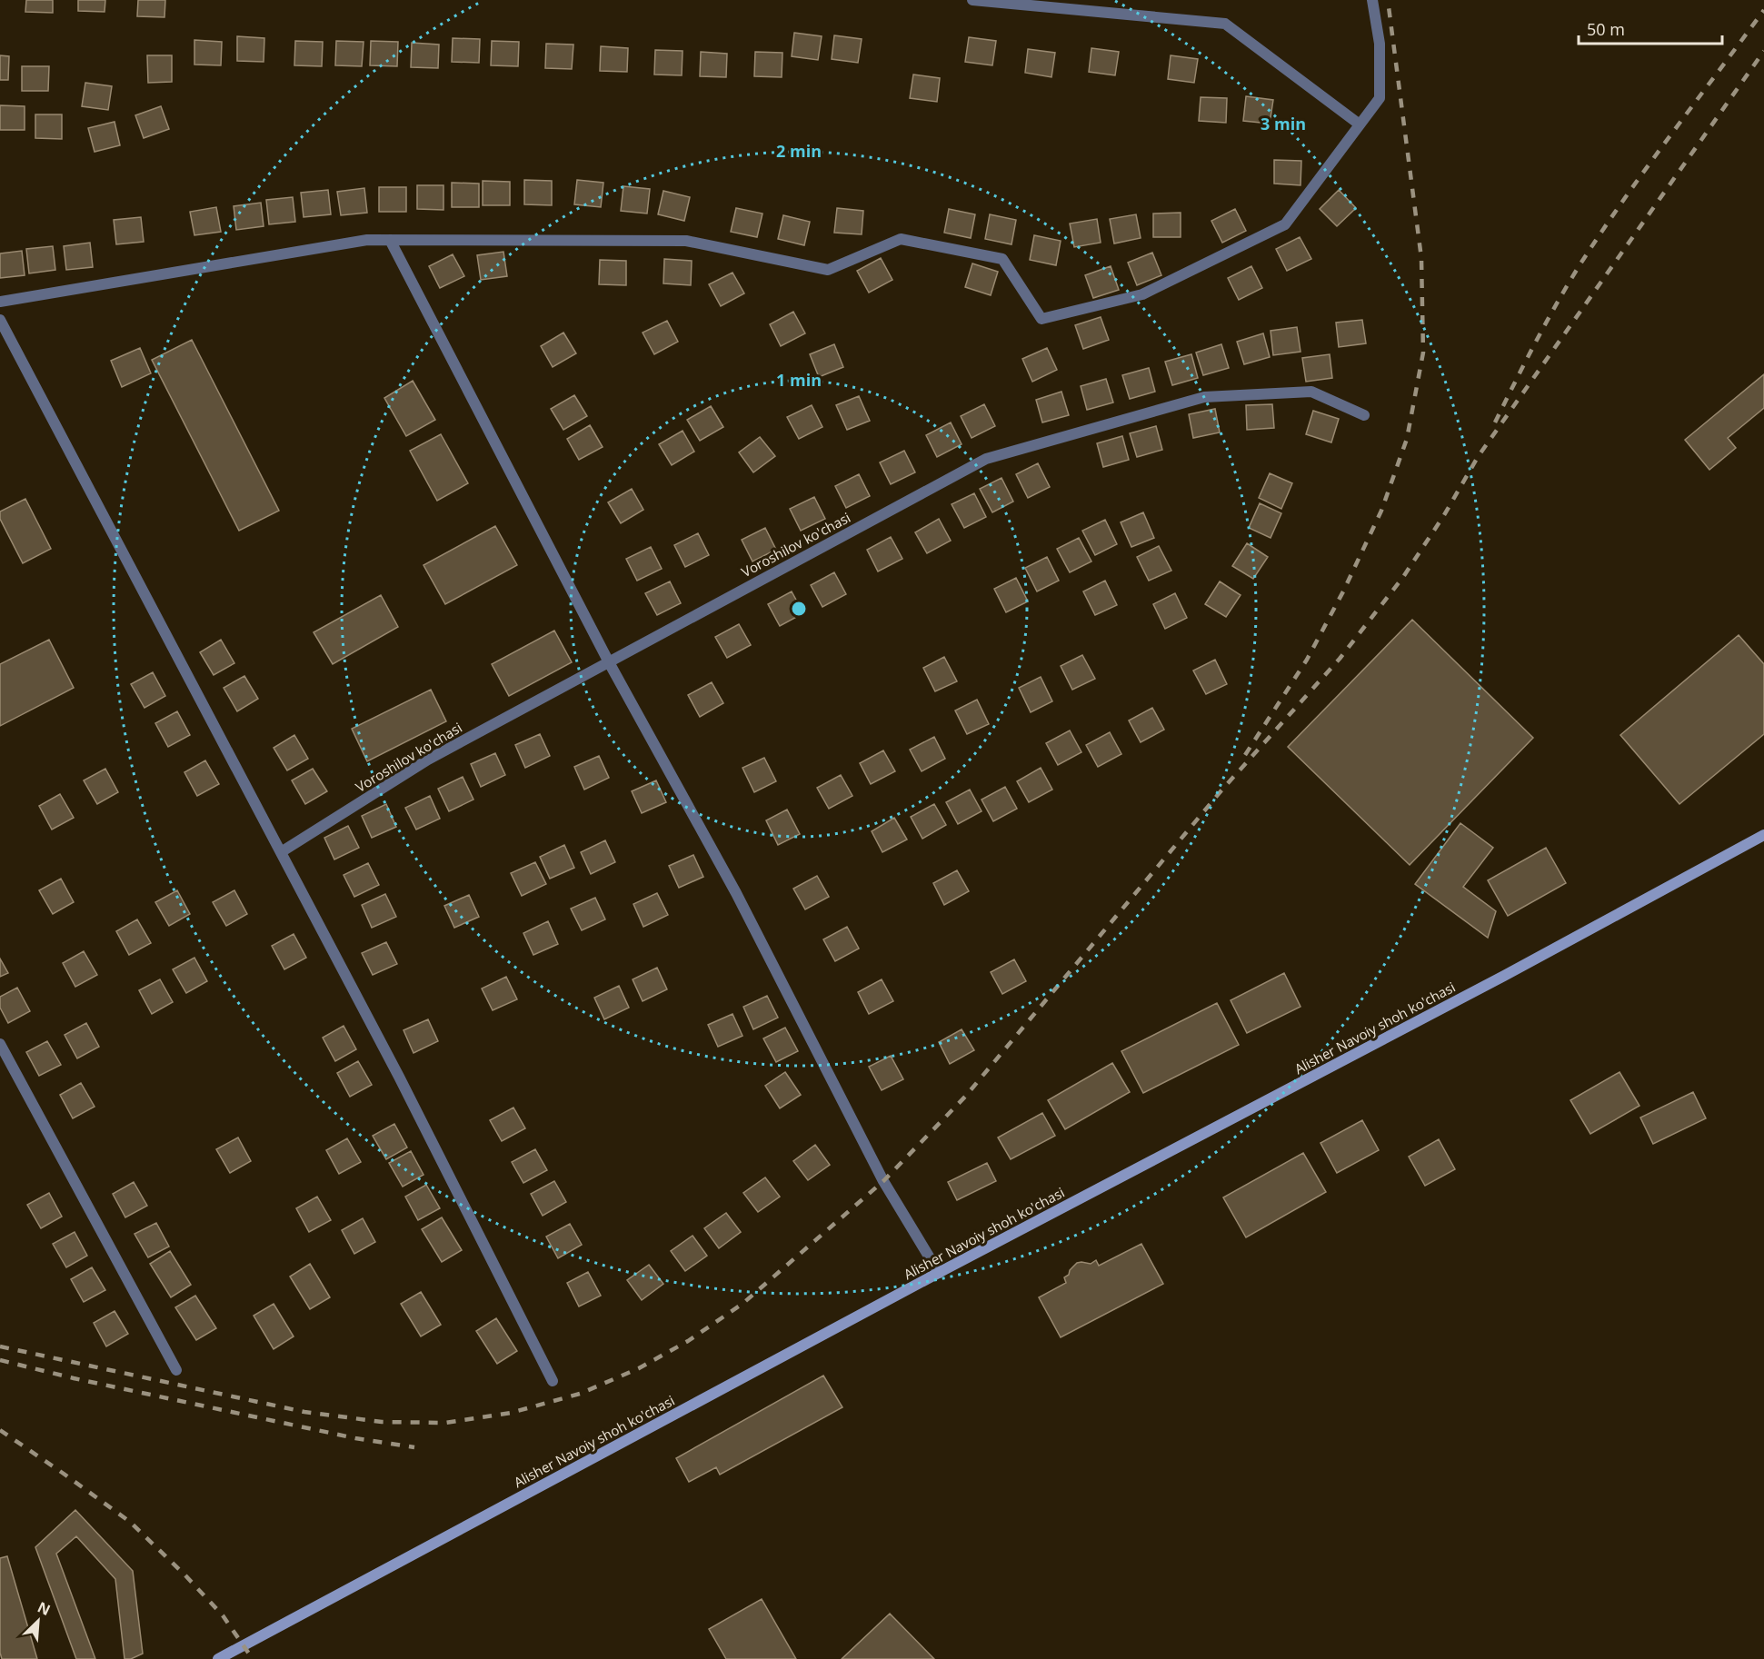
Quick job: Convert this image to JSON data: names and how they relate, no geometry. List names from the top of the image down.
{
  "streets": {
    "street": ["Voroshilov ko'chasi", "Alisher Navoiy shoh ko'chasi"]
  },
  "scale_bar": "50 m",
  "north": "top right",
  "rings": ["3 min", "2 min", "1 min"]
}
